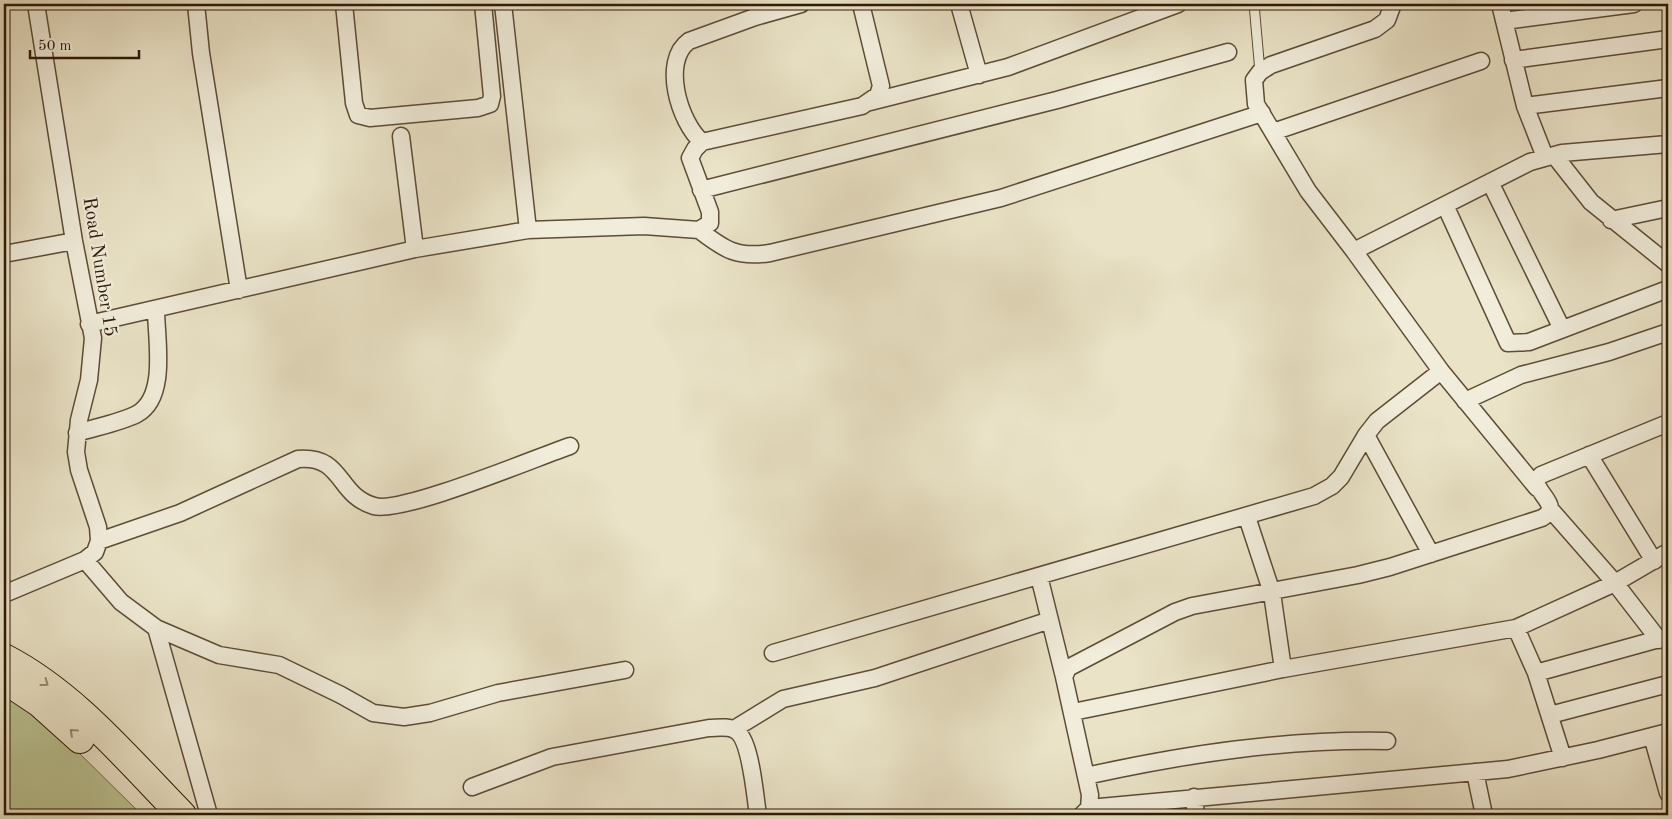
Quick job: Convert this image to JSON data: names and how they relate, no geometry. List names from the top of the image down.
{
  "streets": {
    "street": ["Road Number 15"]
  },
  "scale_bar": "50 m"
}
